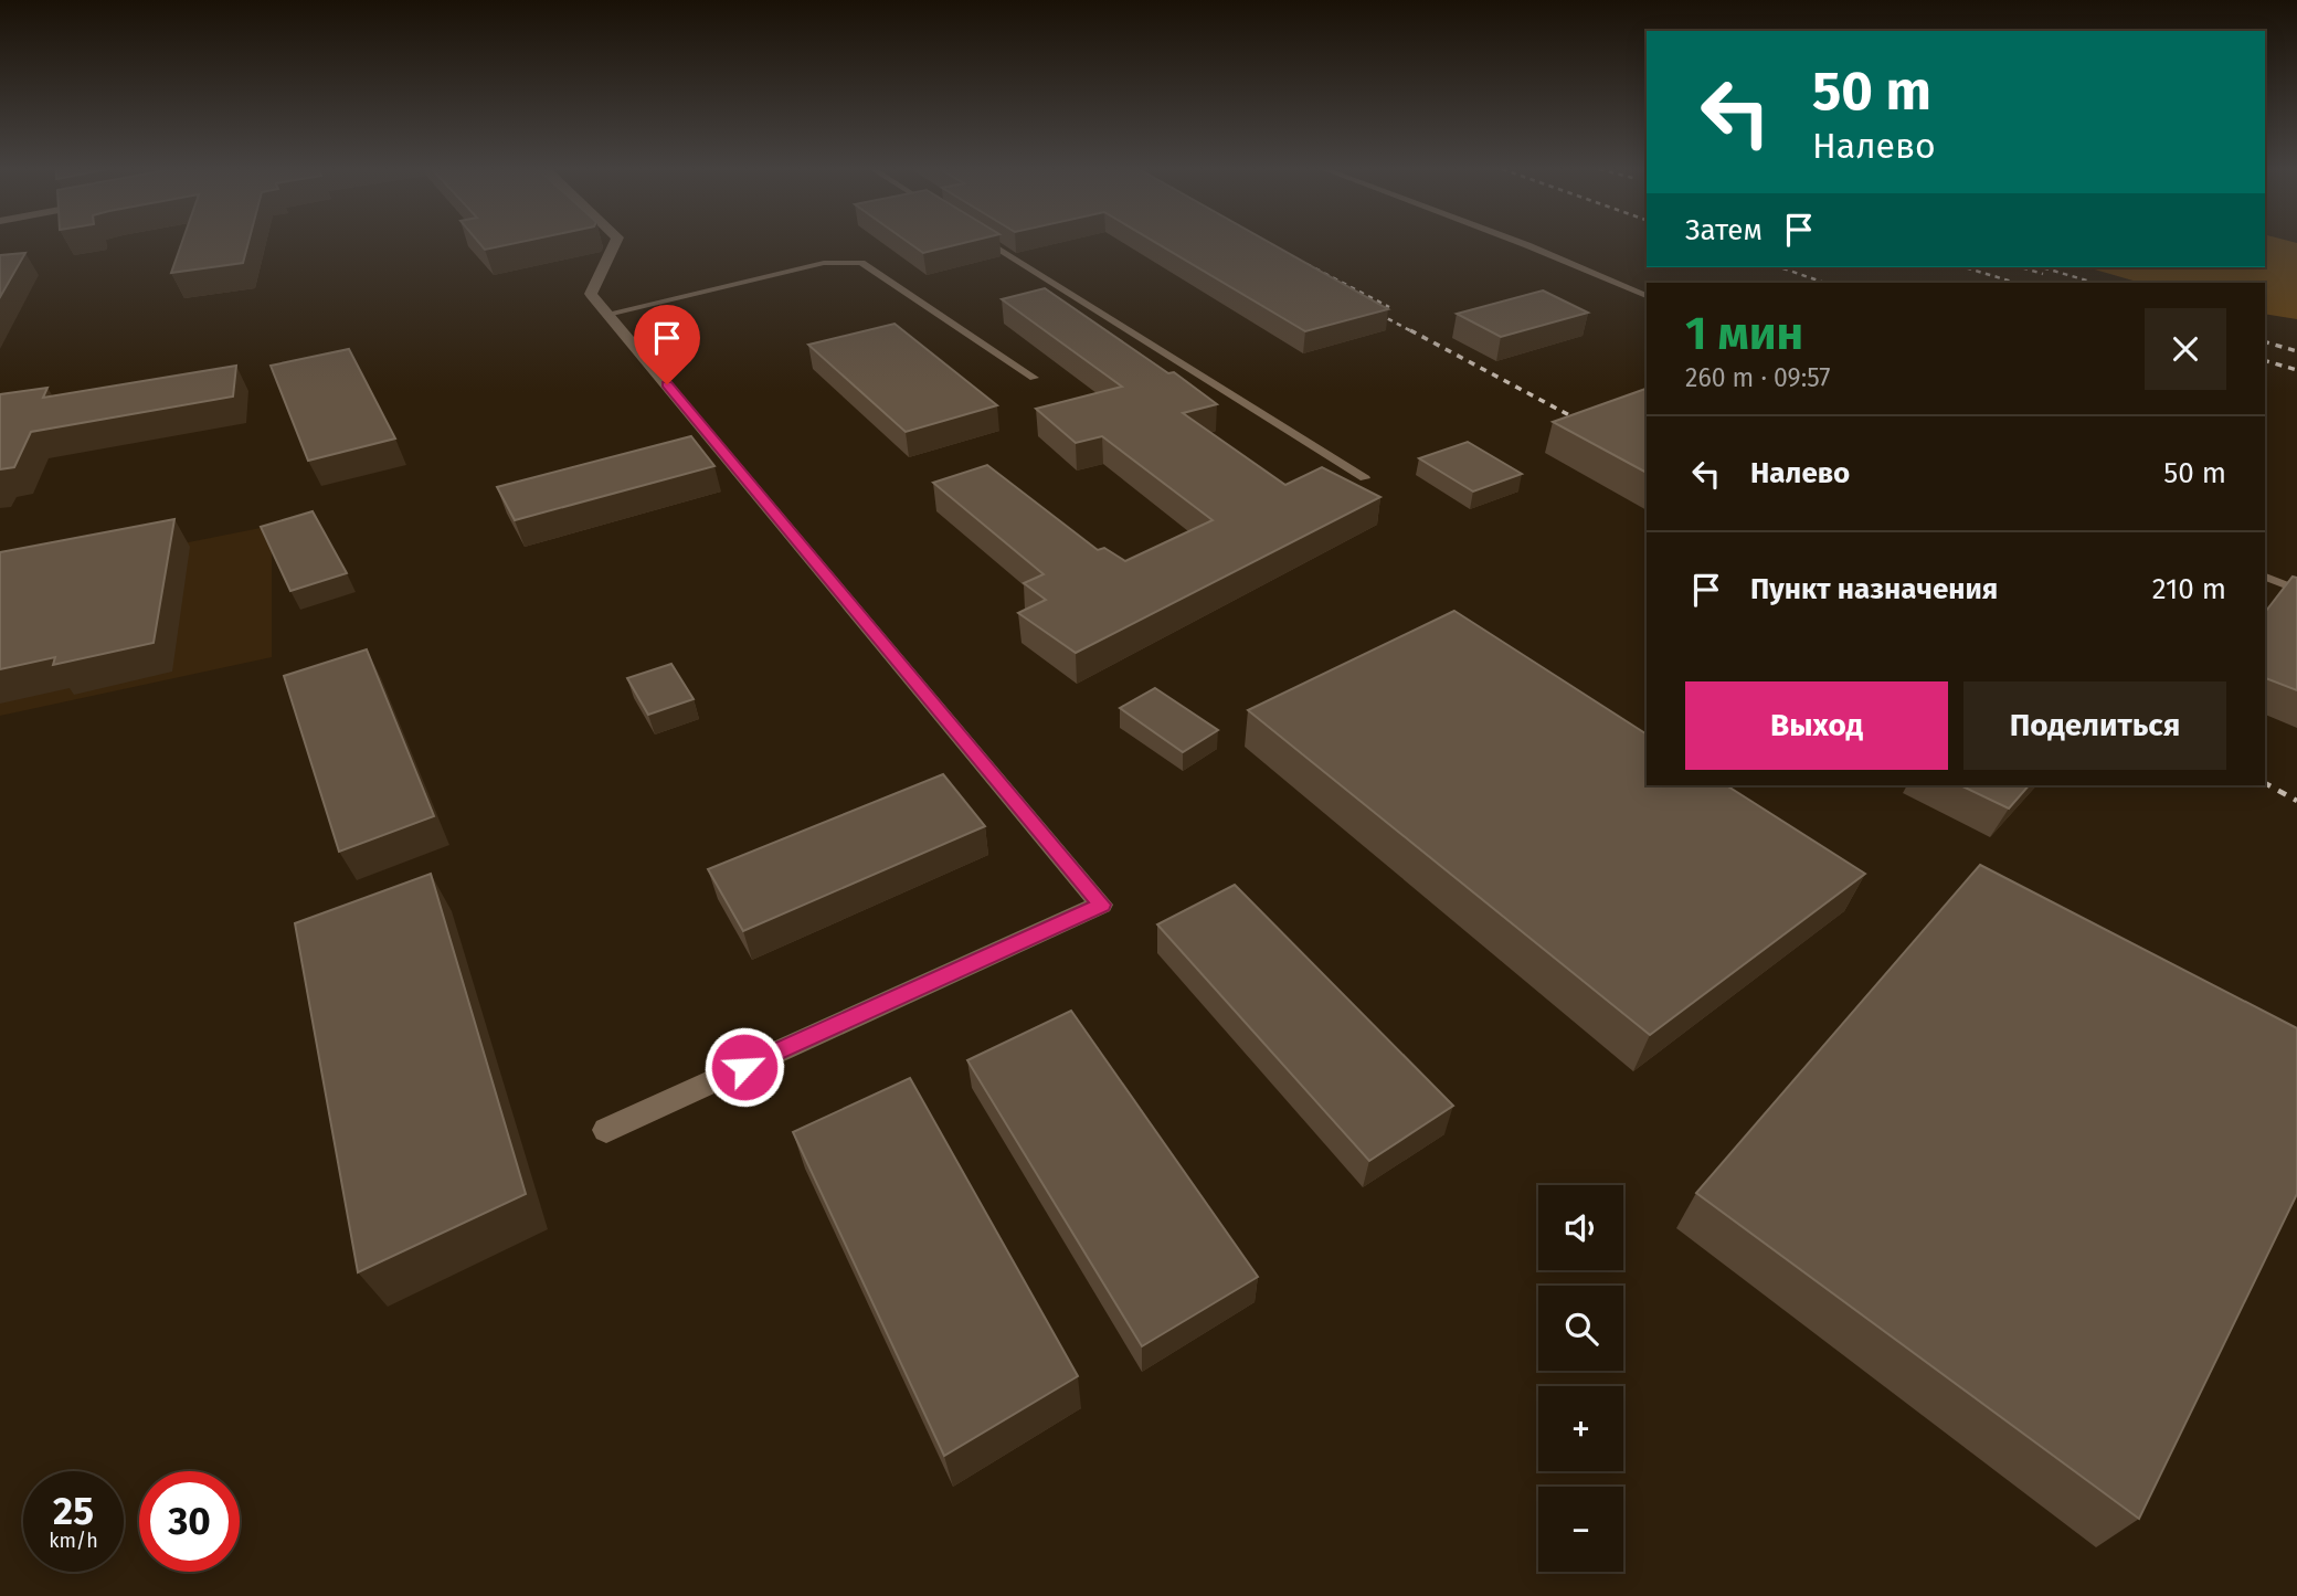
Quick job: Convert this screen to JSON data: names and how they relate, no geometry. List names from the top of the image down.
{
  "page": {
    "turn": ["50 m", "Налево"],
    "then": "Затем",
    "heading": ["1 мин", "260 m · 09:57"],
    "list": [
      {
        "name": "Налево",
        "value": "50 m"
      },
      {
        "name": "Пункт назначения",
        "value": "210 m"
      }
    ],
    "buttons": ["Выход", "Поделиться"],
    "map_buttons": ["+", "−"],
    "speed": "25 km/h",
    "limit": "30"
  }
}
